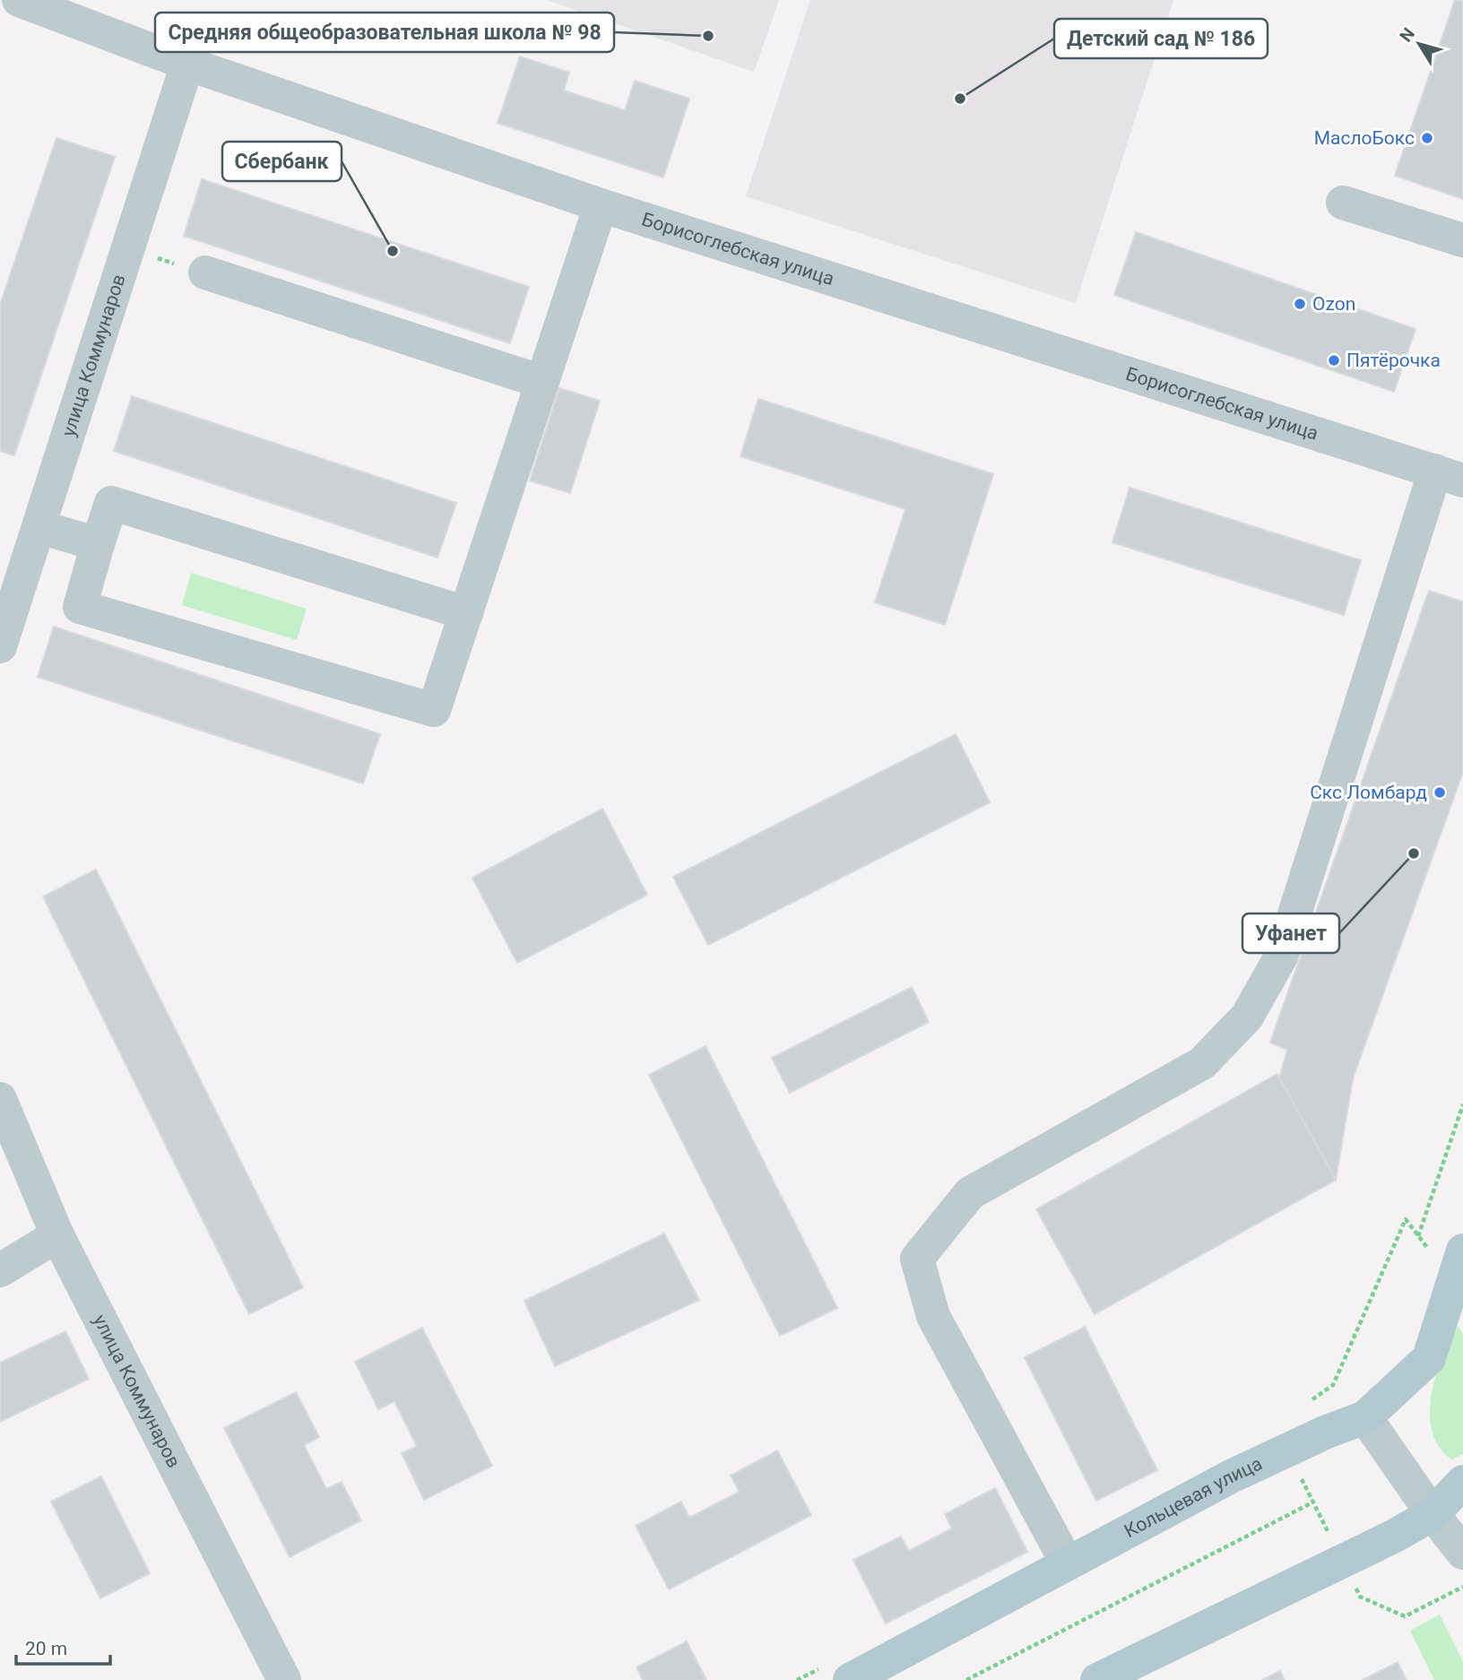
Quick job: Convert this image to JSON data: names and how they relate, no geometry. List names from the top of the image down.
{
  "streets": {
    "main road": ["Кольцевая улица"],
    "street": ["Борисоглебская улица", "улица Коммунаров"]
  },
  "crossings": [
    ["Борисоглебская улица", "улица Коммунаров"]
  ],
  "places": [
    "Средняя общеобразовательная школа № 98",
    "Детский сад № 186",
    "МаслоБокс",
    "Сбербанк",
    "Ozon",
    "Пятёрочка",
    "Скс Ломбард",
    "Уфанет"
  ],
  "scale_bar": "20 m",
  "north": "top left"
}
